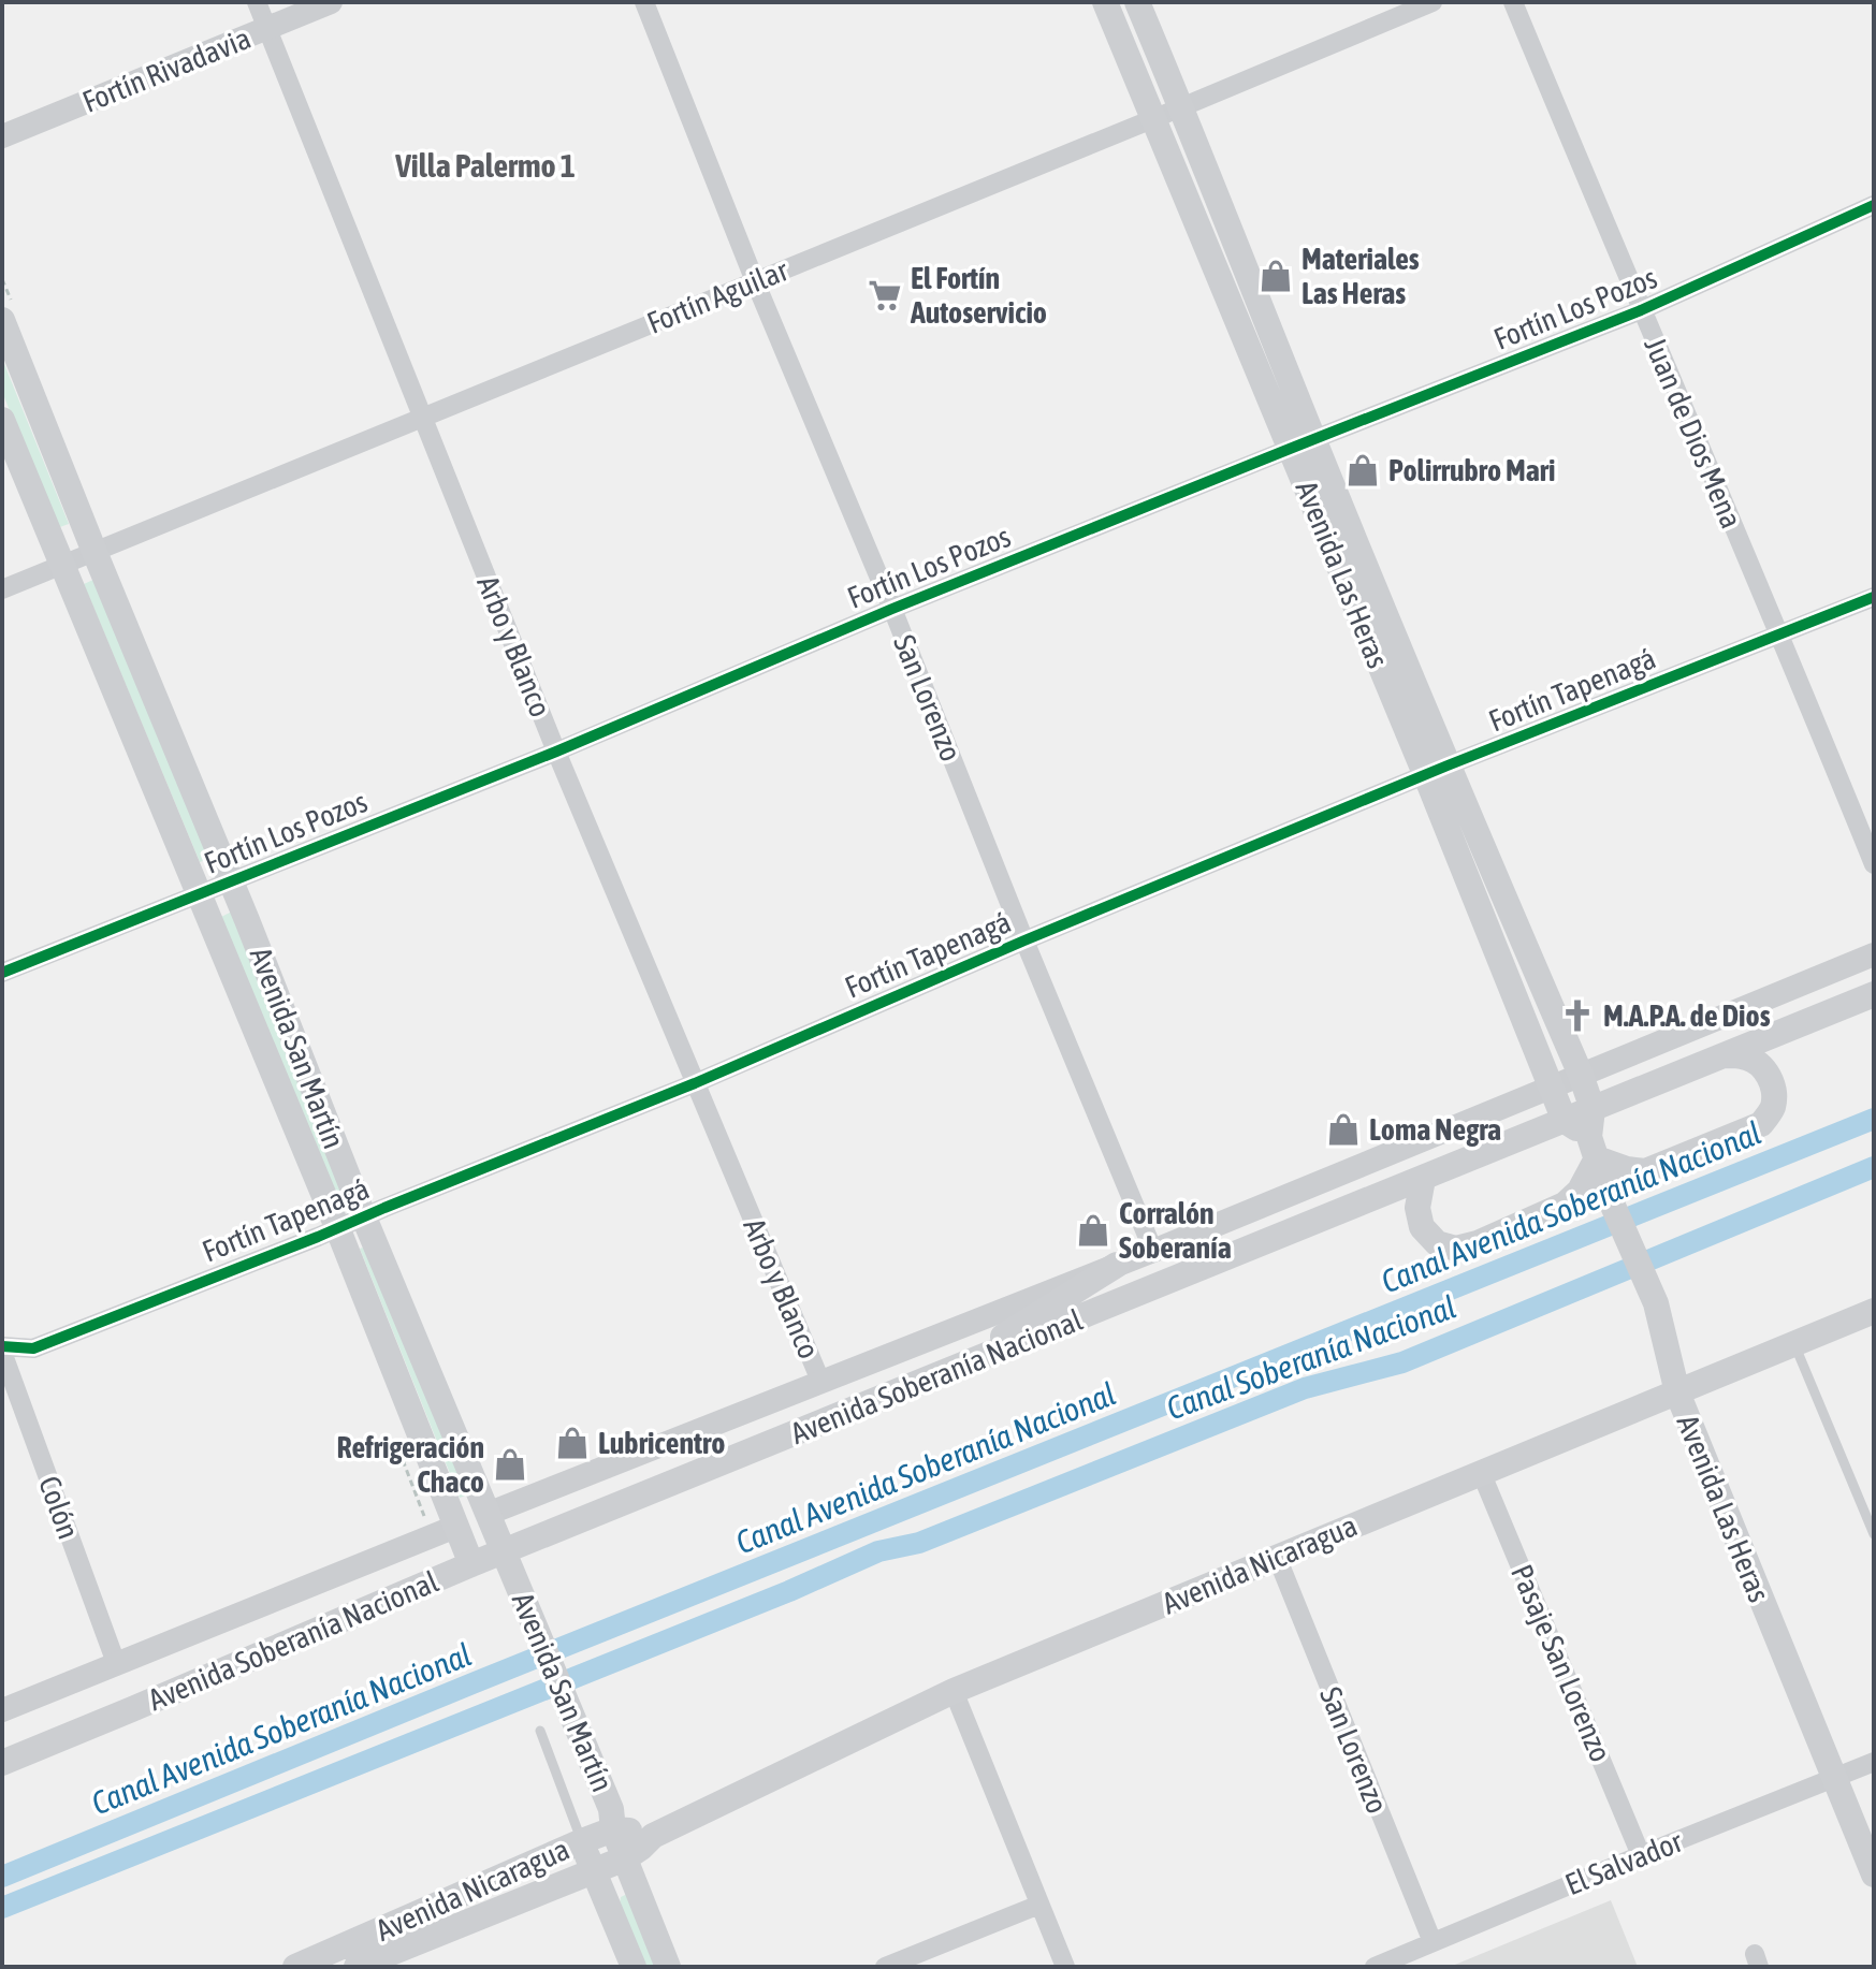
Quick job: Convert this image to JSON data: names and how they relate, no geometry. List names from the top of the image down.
{
  "streets": {
    "main road": [
      "Avenida Las Heras",
      "Avenida San Martín",
      "Avenida Soberanía Nacional",
      "Avenida Nicaragua"
    ],
    "street": [
      "Fortín Rivadavia",
      "Fortín Aguilar",
      "Fortín Los Pozos",
      "Juan de Dios Mena",
      "Arbo y Blanco",
      "Fortín Tapenagá",
      "San Lorenzo",
      "Colón",
      "Pasaje San Lorenzo",
      "El Salvador"
    ]
  },
  "crossings": [
    ["Fortín Rivadavia", "Arbo y Blanco"],
    ["Fortín Aguilar", "Avenida Las Heras"],
    ["Fortín Aguilar", "Arbo y Blanco"],
    ["Fortín Aguilar", "San Lorenzo"],
    ["Fortín Aguilar", "Avenida San Martín"],
    ["Fortín Los Pozos", "Juan de Dios Mena"],
    ["Fortín Los Pozos", "Avenida Las Heras"],
    ["Fortín Los Pozos", "Arbo y Blanco"],
    ["Fortín Los Pozos", "San Lorenzo"],
    ["Fortín Los Pozos", "Avenida San Martín"],
    ["Juan de Dios Mena", "Fortín Tapenagá"],
    ["Avenida Las Heras", "Fortín Tapenagá"],
    ["Avenida Las Heras", "Avenida Soberanía Nacional"],
    ["Avenida Las Heras", "Avenida Nicaragua"],
    ["Avenida Las Heras", "El Salvador"],
    ["Arbo y Blanco", "Fortín Tapenagá"],
    ["Arbo y Blanco", "Avenida Soberanía Nacional"],
    ["Fortín Tapenagá", "San Lorenzo"],
    ["Fortín Tapenagá", "Avenida San Martín"],
    ["Fortín Tapenagá", "Colón"],
    ["San Lorenzo", "Avenida Soberanía Nacional"],
    ["San Lorenzo", "Avenida Nicaragua"],
    ["San Lorenzo", "El Salvador"],
    ["Avenida San Martín", "Avenida Soberanía Nacional"],
    ["Avenida San Martín", "Avenida Nicaragua"],
    ["Avenida Soberanía Nacional", "Colón"],
    ["Avenida Nicaragua", "Pasaje San Lorenzo"],
    ["Pasaje San Lorenzo", "El Salvador"]
  ],
  "districts": ["Villa Palermo 1"],
  "water": ["Canal Avenida Soberanía Nacional", "Canal Soberanía Nacional"],
  "places": {
    "shop": [
      "Materiales Las Heras",
      "Polirrubro Mari",
      "Loma Negra",
      "Corralón Soberanía",
      "Lubricentro",
      "Refrigeración Chaco"
    ],
    "supermarket": ["El Fortín Autoservicio"],
    "church": ["M.A.P.A. de Dios"]
  }
}
